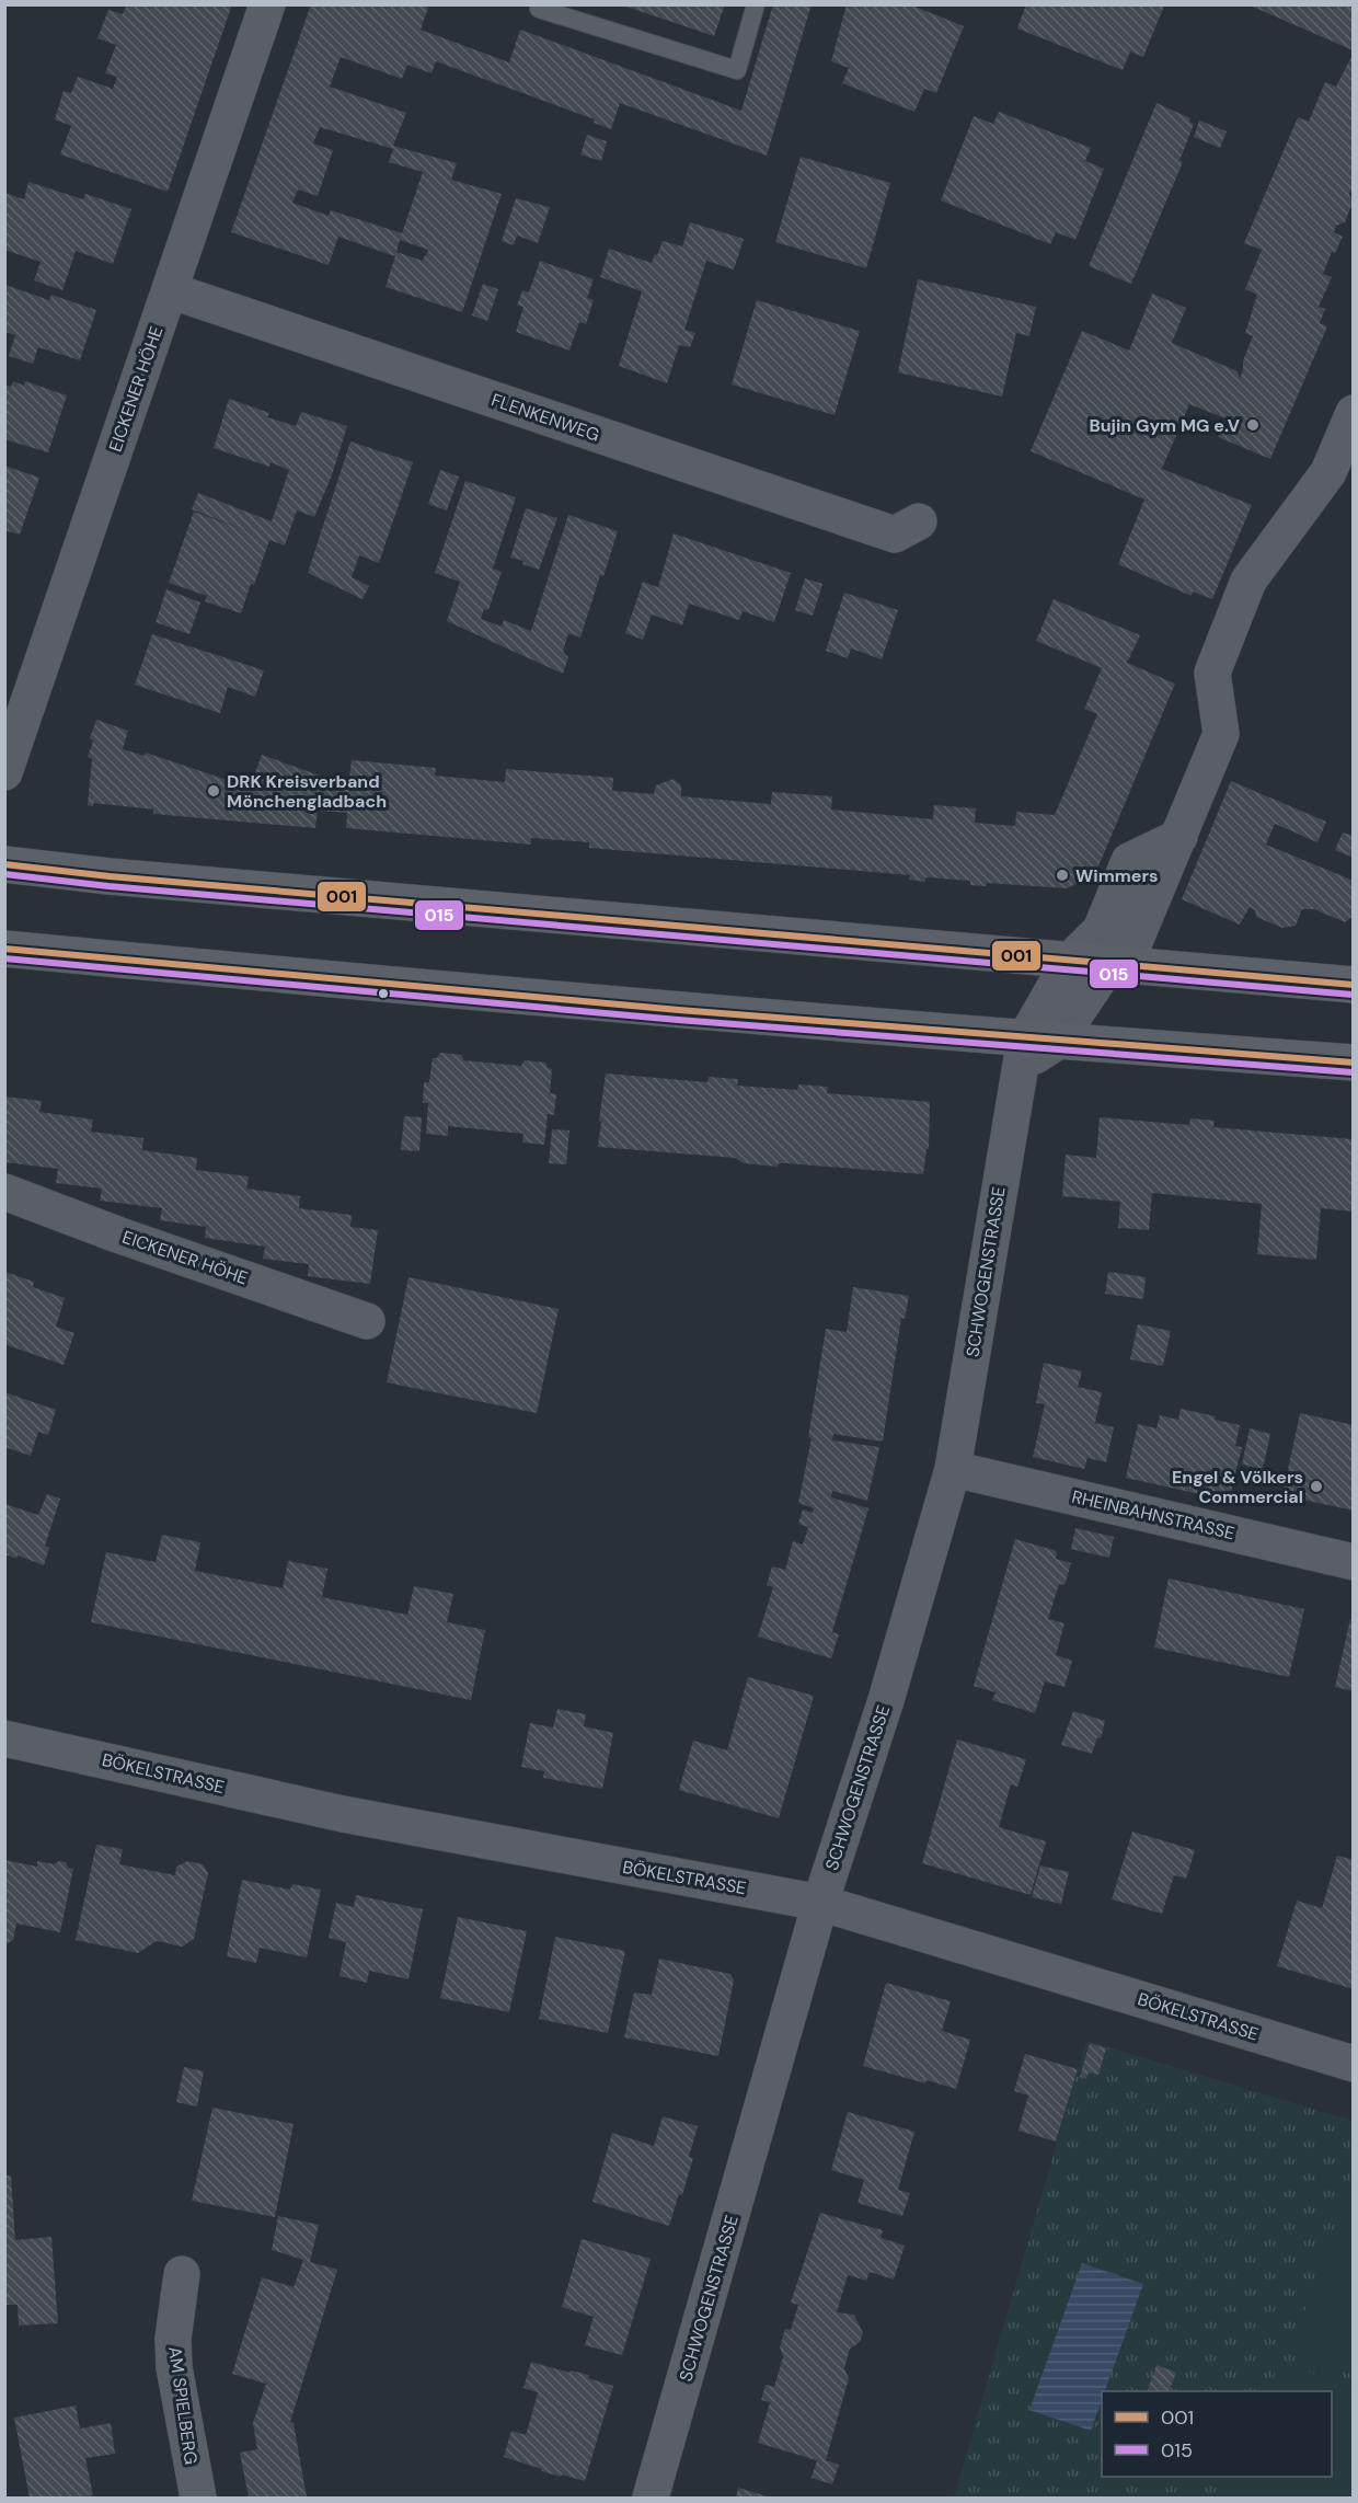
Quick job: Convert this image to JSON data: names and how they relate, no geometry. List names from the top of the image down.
{
  "streets": {
    "street": [
      "EICKENER HÖHE",
      "FLENKENWEG",
      "SCHWOGENSTRASSE",
      "RHEINBAHNSTRASSE",
      "BÖKELSTRASSE",
      "AM SPIELBERG"
    ]
  },
  "crossings": [
    ["EICKENER HÖHE", "FLENKENWEG"],
    ["SCHWOGENSTRASSE", "RHEINBAHNSTRASSE"],
    ["SCHWOGENSTRASSE", "BÖKELSTRASSE"]
  ],
  "places": [
    "Bujin Gym MG e.V",
    "DRK Kreisverband Mönchengladbach",
    "Wimmers",
    "Engel & Völkers Commercial"
  ],
  "lines": ["transit line 001", "transit line 015"],
  "legend": ["001", "015"]
}
